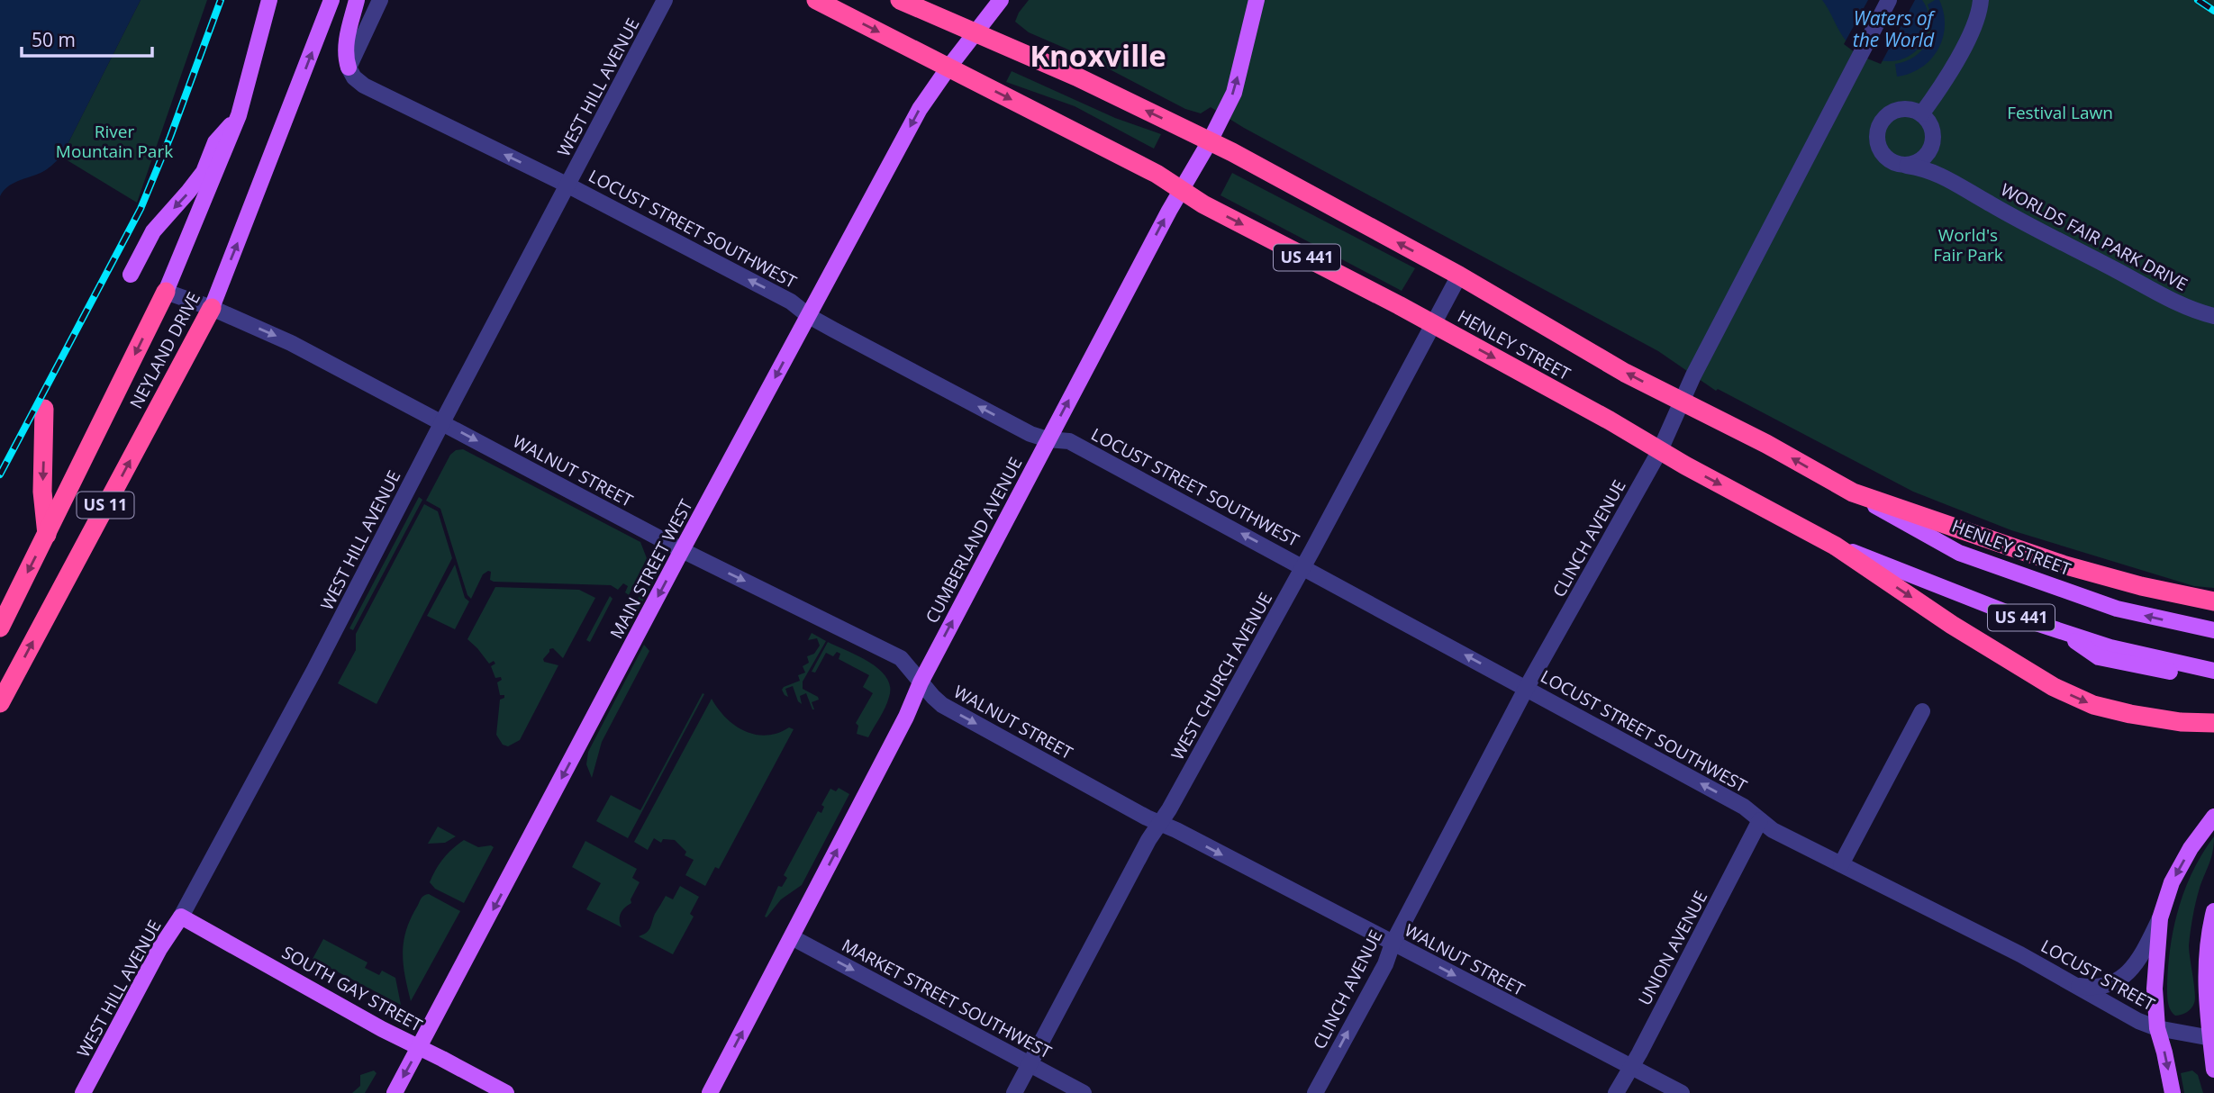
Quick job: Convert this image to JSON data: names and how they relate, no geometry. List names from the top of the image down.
{
  "streets": {
    "highway": [
      "US 441",
      "HENLEY STREET",
      "NEYLAND DRIVE",
      "US 11"
    ],
    "main road": [
      "WEST HILL AVENUE",
      "CUMBERLAND AVENUE",
      "MAIN STREET WEST",
      "SOUTH GAY STREET"
    ],
    "street": [
      "LOCUST STREET SOUTHWEST",
      "WORLDS FAIR PARK DRIVE",
      "WALNUT STREET",
      "CLINCH AVENUE",
      "WEST CHURCH AVENUE",
      "UNION AVENUE",
      "LOCUST STREET",
      "MARKET STREET SOUTHWEST"
    ]
  },
  "crossings": [
    ["WEST HILL AVENUE", "LOCUST STREET SOUTHWEST"],
    ["WEST HILL AVENUE", "WALNUT STREET"],
    ["WEST HILL AVENUE", "SOUTH GAY STREET"],
    ["LOCUST STREET SOUTHWEST", "CLINCH AVENUE"],
    ["LOCUST STREET SOUTHWEST", "CUMBERLAND AVENUE"],
    ["LOCUST STREET SOUTHWEST", "MAIN STREET WEST"],
    ["LOCUST STREET SOUTHWEST", "WEST CHURCH AVENUE"],
    ["LOCUST STREET SOUTHWEST", "UNION AVENUE"],
    ["LOCUST STREET SOUTHWEST", "LOCUST STREET"],
    ["HENLEY STREET", "CLINCH AVENUE"],
    ["HENLEY STREET", "CUMBERLAND AVENUE"],
    ["HENLEY STREET", "MAIN STREET WEST"],
    ["HENLEY STREET", "WEST CHURCH AVENUE"],
    ["NEYLAND DRIVE", "WALNUT STREET"],
    ["WALNUT STREET", "CLINCH AVENUE"],
    ["WALNUT STREET", "CUMBERLAND AVENUE"],
    ["WALNUT STREET", "MAIN STREET WEST"],
    ["WALNUT STREET", "WEST CHURCH AVENUE"],
    ["WALNUT STREET", "UNION AVENUE"],
    ["CUMBERLAND AVENUE", "MARKET STREET SOUTHWEST"],
    ["MAIN STREET WEST", "SOUTH GAY STREET"],
    ["WEST CHURCH AVENUE", "MARKET STREET SOUTHWEST"]
  ],
  "one_way": [
    "LOCUST STREET SOUTHWEST",
    "WALNUT STREET",
    "CUMBERLAND AVENUE",
    "MAIN STREET WEST",
    "MARKET STREET SOUTHWEST"
  ],
  "districts": ["Knoxville"],
  "water": ["Waters of the World"],
  "parks": ["Festival Lawn", "River Mountain Park", "World's Fair Park"],
  "scale_bar": "50 m"
}
